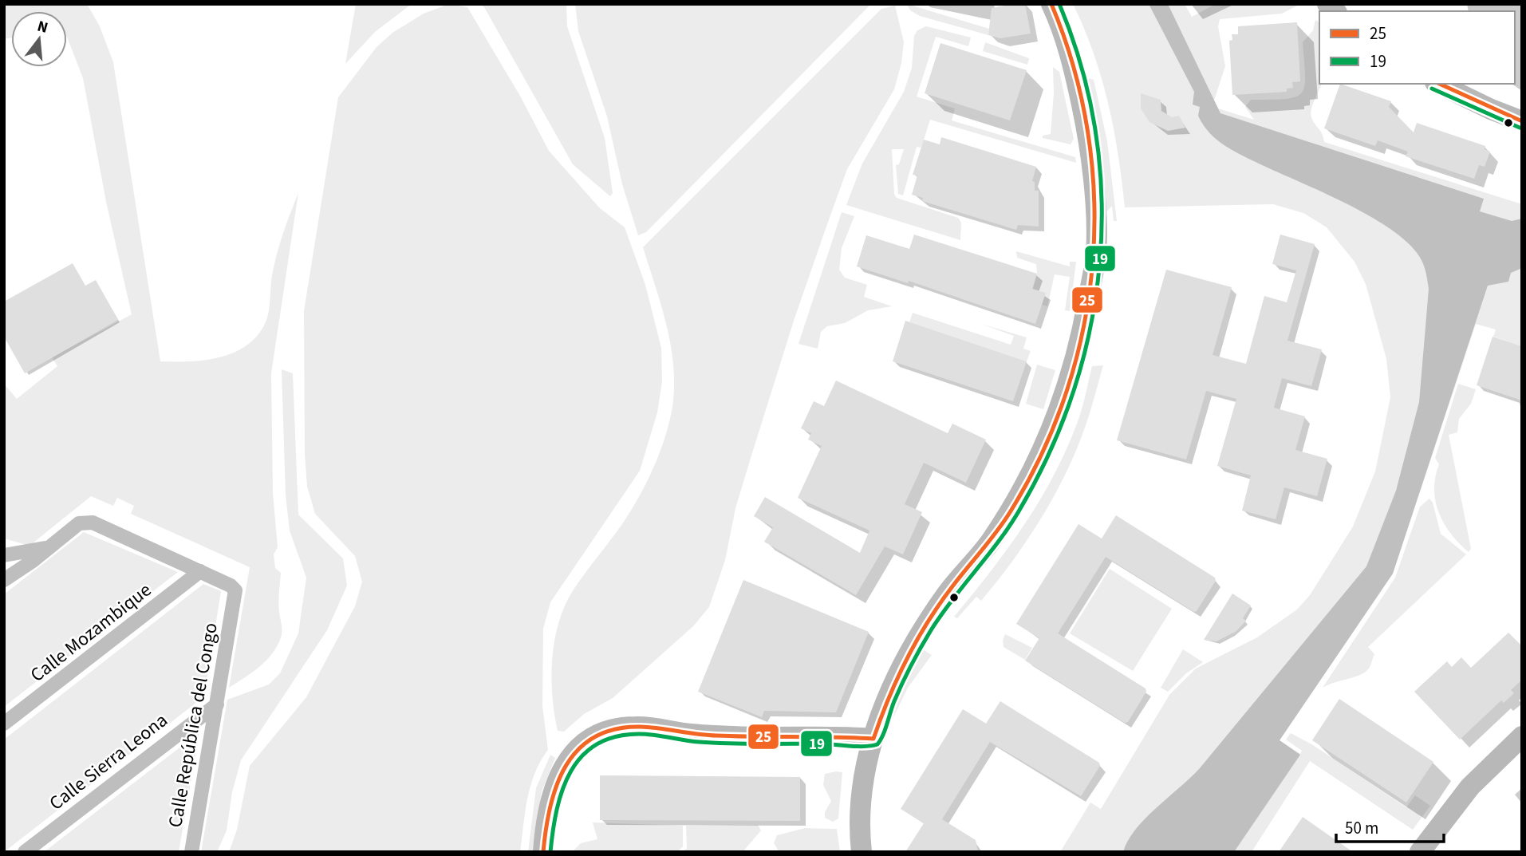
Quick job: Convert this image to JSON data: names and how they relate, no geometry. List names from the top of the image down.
{
  "streets": {
    "street": ["Calle Mozambique", "Calle República del Congo", "Calle Sierra Leona"]
  },
  "crossings": [
    ["Calle Mozambique", "Calle República del Congo"],
    ["Calle República del Congo", "Calle Sierra Leona"]
  ],
  "lines": ["transit line 25", "transit line 19"],
  "legend": ["25", "19"],
  "scale_bar": "50 m",
  "north": "top"
}
